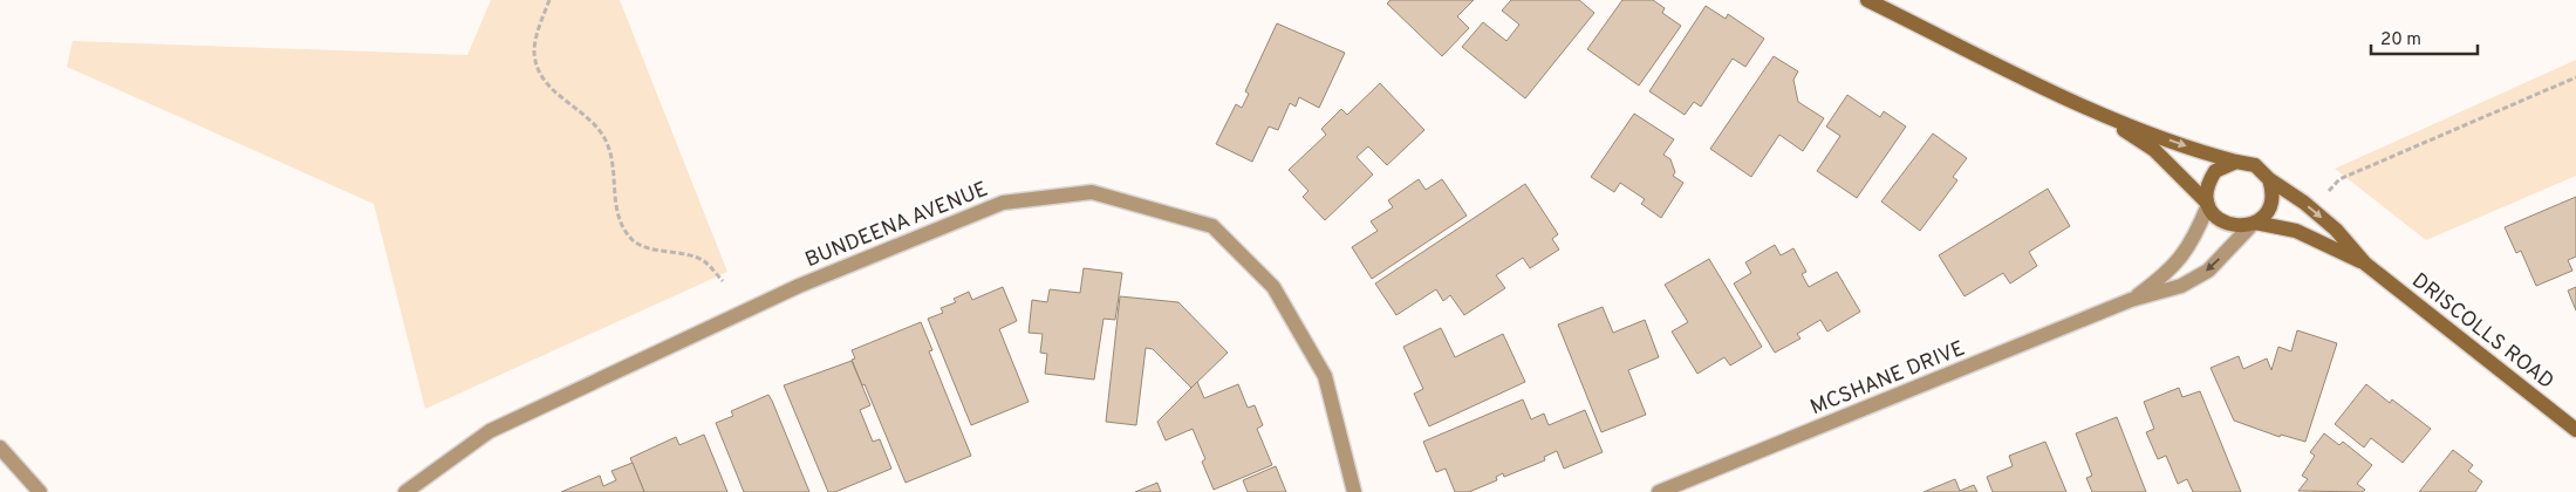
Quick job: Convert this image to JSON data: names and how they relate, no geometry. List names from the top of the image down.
{
  "streets": {
    "street": ["BUNDEENA AVENUE", "DRISCOLLS ROAD", "MCSHANE DRIVE"]
  },
  "crossings": [
    ["DRISCOLLS ROAD", "MCSHANE DRIVE"]
  ],
  "scale_bar": "20 m"
}
